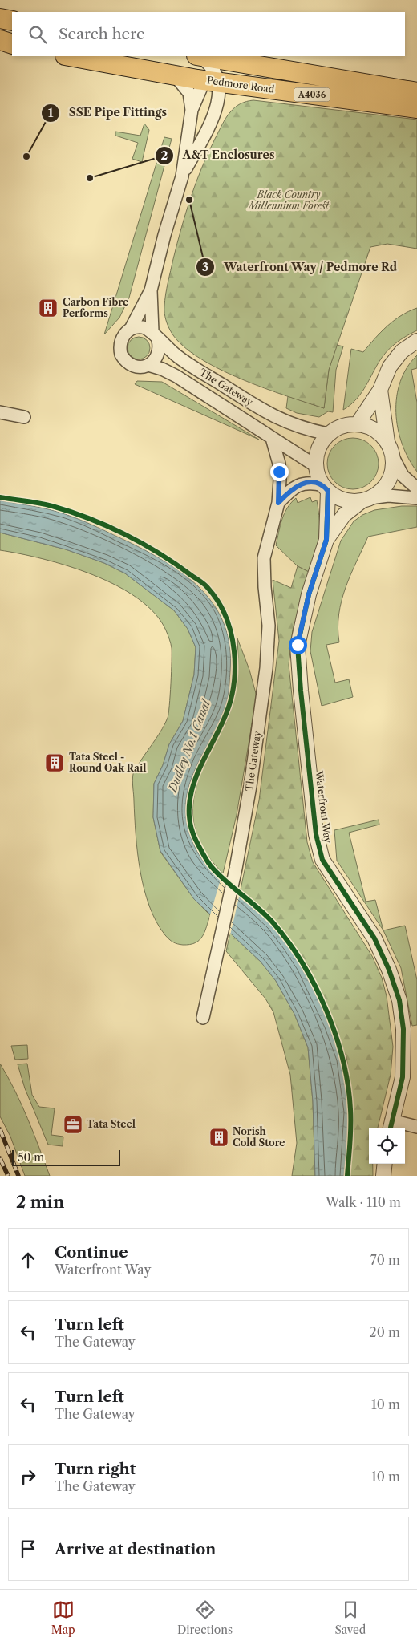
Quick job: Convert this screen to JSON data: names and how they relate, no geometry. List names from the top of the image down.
{
  "streets": {
    "highway": ["Pedmore Road", "A4036"],
    "street": ["The Gateway", "Waterfront Way"]
  },
  "crossings": [
    ["Pedmore Road", "The Gateway"],
    ["The Gateway", "Waterfront Way"]
  ],
  "water": ["Dudley No.1 Canal"],
  "parks": ["Black Country Millennium Forest"],
  "places": {
    "other": ["SSE Pipe Fittings", "A&T Enclosures", "Waterfront Way / Pedmore Rd"],
    "building": ["Carbon Fibre Performs", "Tata Steel - Round Oak Rail", "Norish Cold Store"],
    "office": ["Tata Steel"]
  },
  "scale_bar": "50 m",
  "page": {
    "search": "Search here",
    "scale": "50 m",
    "heading": ["2 min", "Walk · 110 m"],
    "list": [
      ["Continue", "Waterfront Way", "70 m"],
      ["Turn left", "The Gateway", "20 m"],
      ["Turn left", "The Gateway", "10 m"],
      ["Turn right", "The Gateway", "10 m"],
      "Arrive at destination"
    ],
    "nav": ["Map", "Directions", "Saved"]
  }
}
